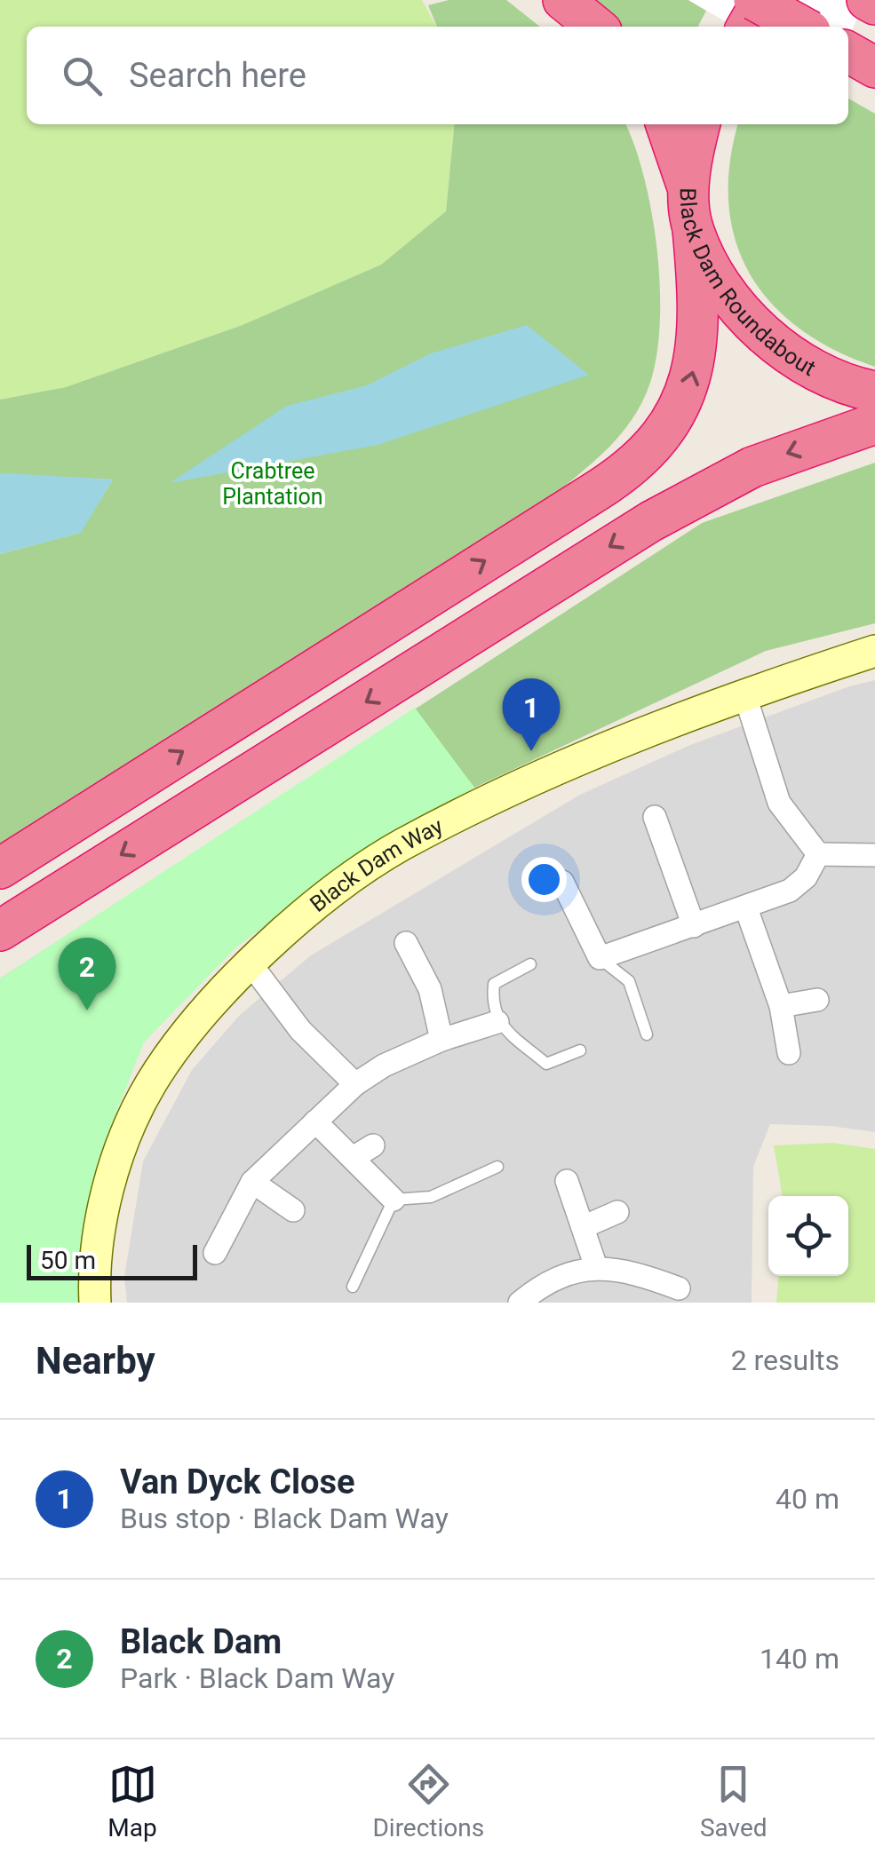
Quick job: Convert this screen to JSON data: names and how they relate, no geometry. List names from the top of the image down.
{
  "streets": {
    "highway": ["Black Dam Roundabout"],
    "street": ["Black Dam Way"]
  },
  "parks": ["Crabtree Plantation"],
  "scale_bar": "50 m",
  "page": {
    "search": "Search here",
    "pins": ["1", "2"],
    "scale": "50 m",
    "heading": ["Nearby", "2 results"],
    "list": [
      {
        "mark": "1",
        "name": "Van Dyck Close",
        "note": "Bus stop · Black Dam Way",
        "value": "40 m"
      },
      {
        "mark": "2",
        "name": "Black Dam",
        "note": "Park · Black Dam Way",
        "value": "140 m"
      }
    ],
    "nav": ["Map", "Directions", "Saved"]
  }
}
